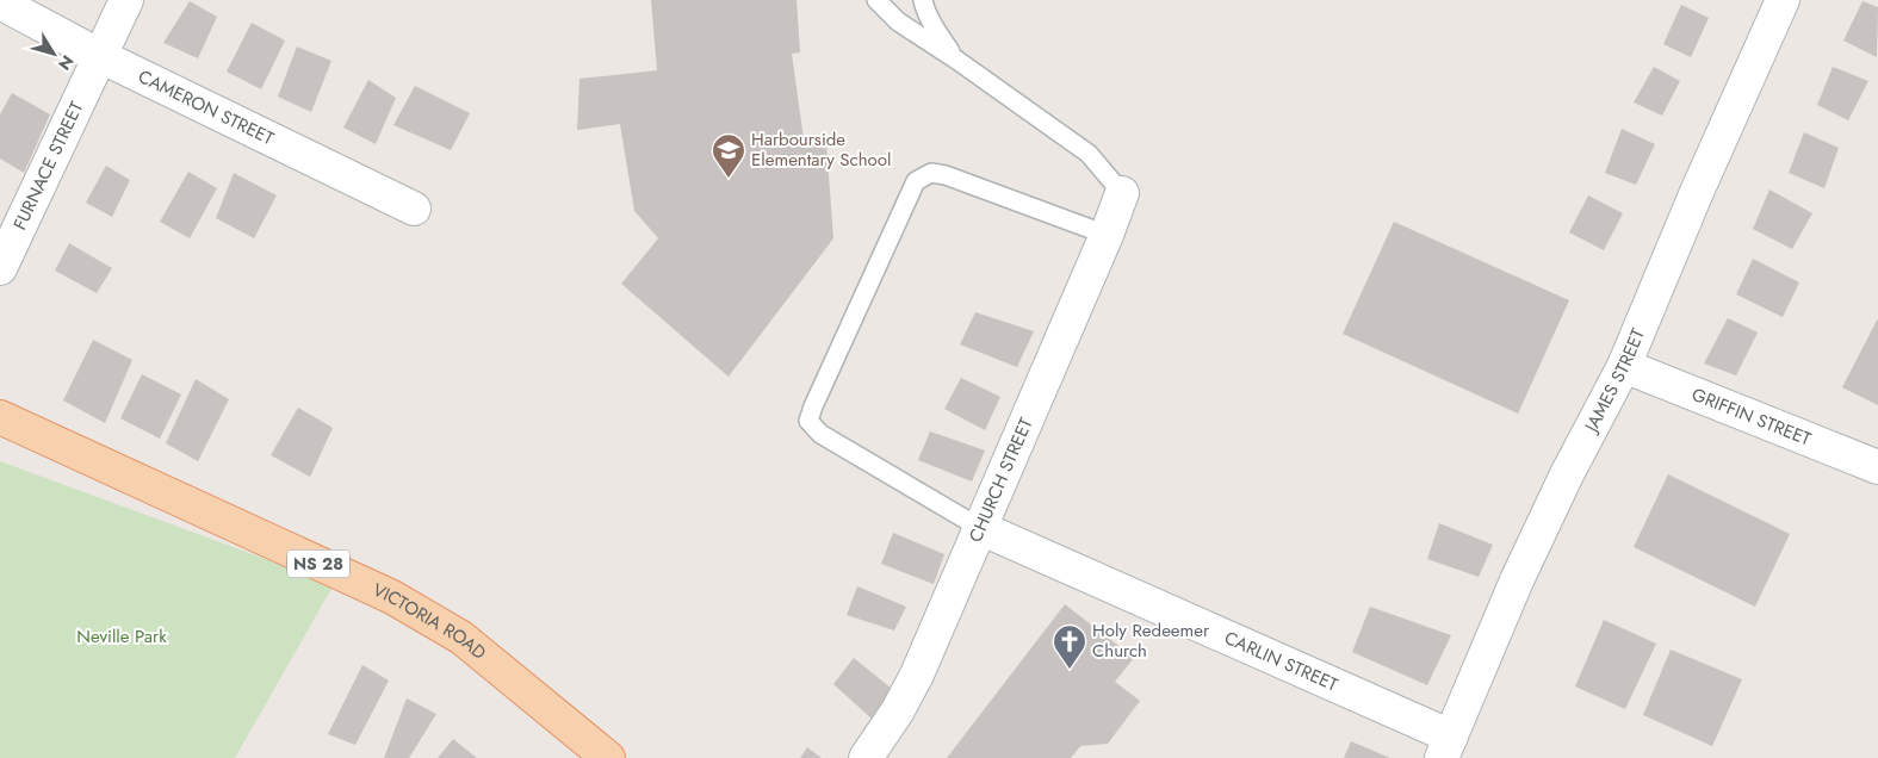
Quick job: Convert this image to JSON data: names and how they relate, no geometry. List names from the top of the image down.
{
  "streets": {
    "main road": ["NS 28", "VICTORIA ROAD"],
    "street": [
      "CAMERON STREET",
      "FURNACE STREET",
      "JAMES STREET",
      "GRIFFIN STREET",
      "CHURCH STREET",
      "CARLIN STREET"
    ]
  },
  "crossings": [
    ["CAMERON STREET", "FURNACE STREET"],
    ["JAMES STREET", "GRIFFIN STREET"],
    ["JAMES STREET", "CARLIN STREET"],
    ["CHURCH STREET", "CARLIN STREET"]
  ],
  "parks": ["Neville Park"],
  "places": {
    "school or university": ["Harbourside Elementary School"],
    "church": ["Holy Redeemer Church"]
  },
  "north": "bottom right"
}
